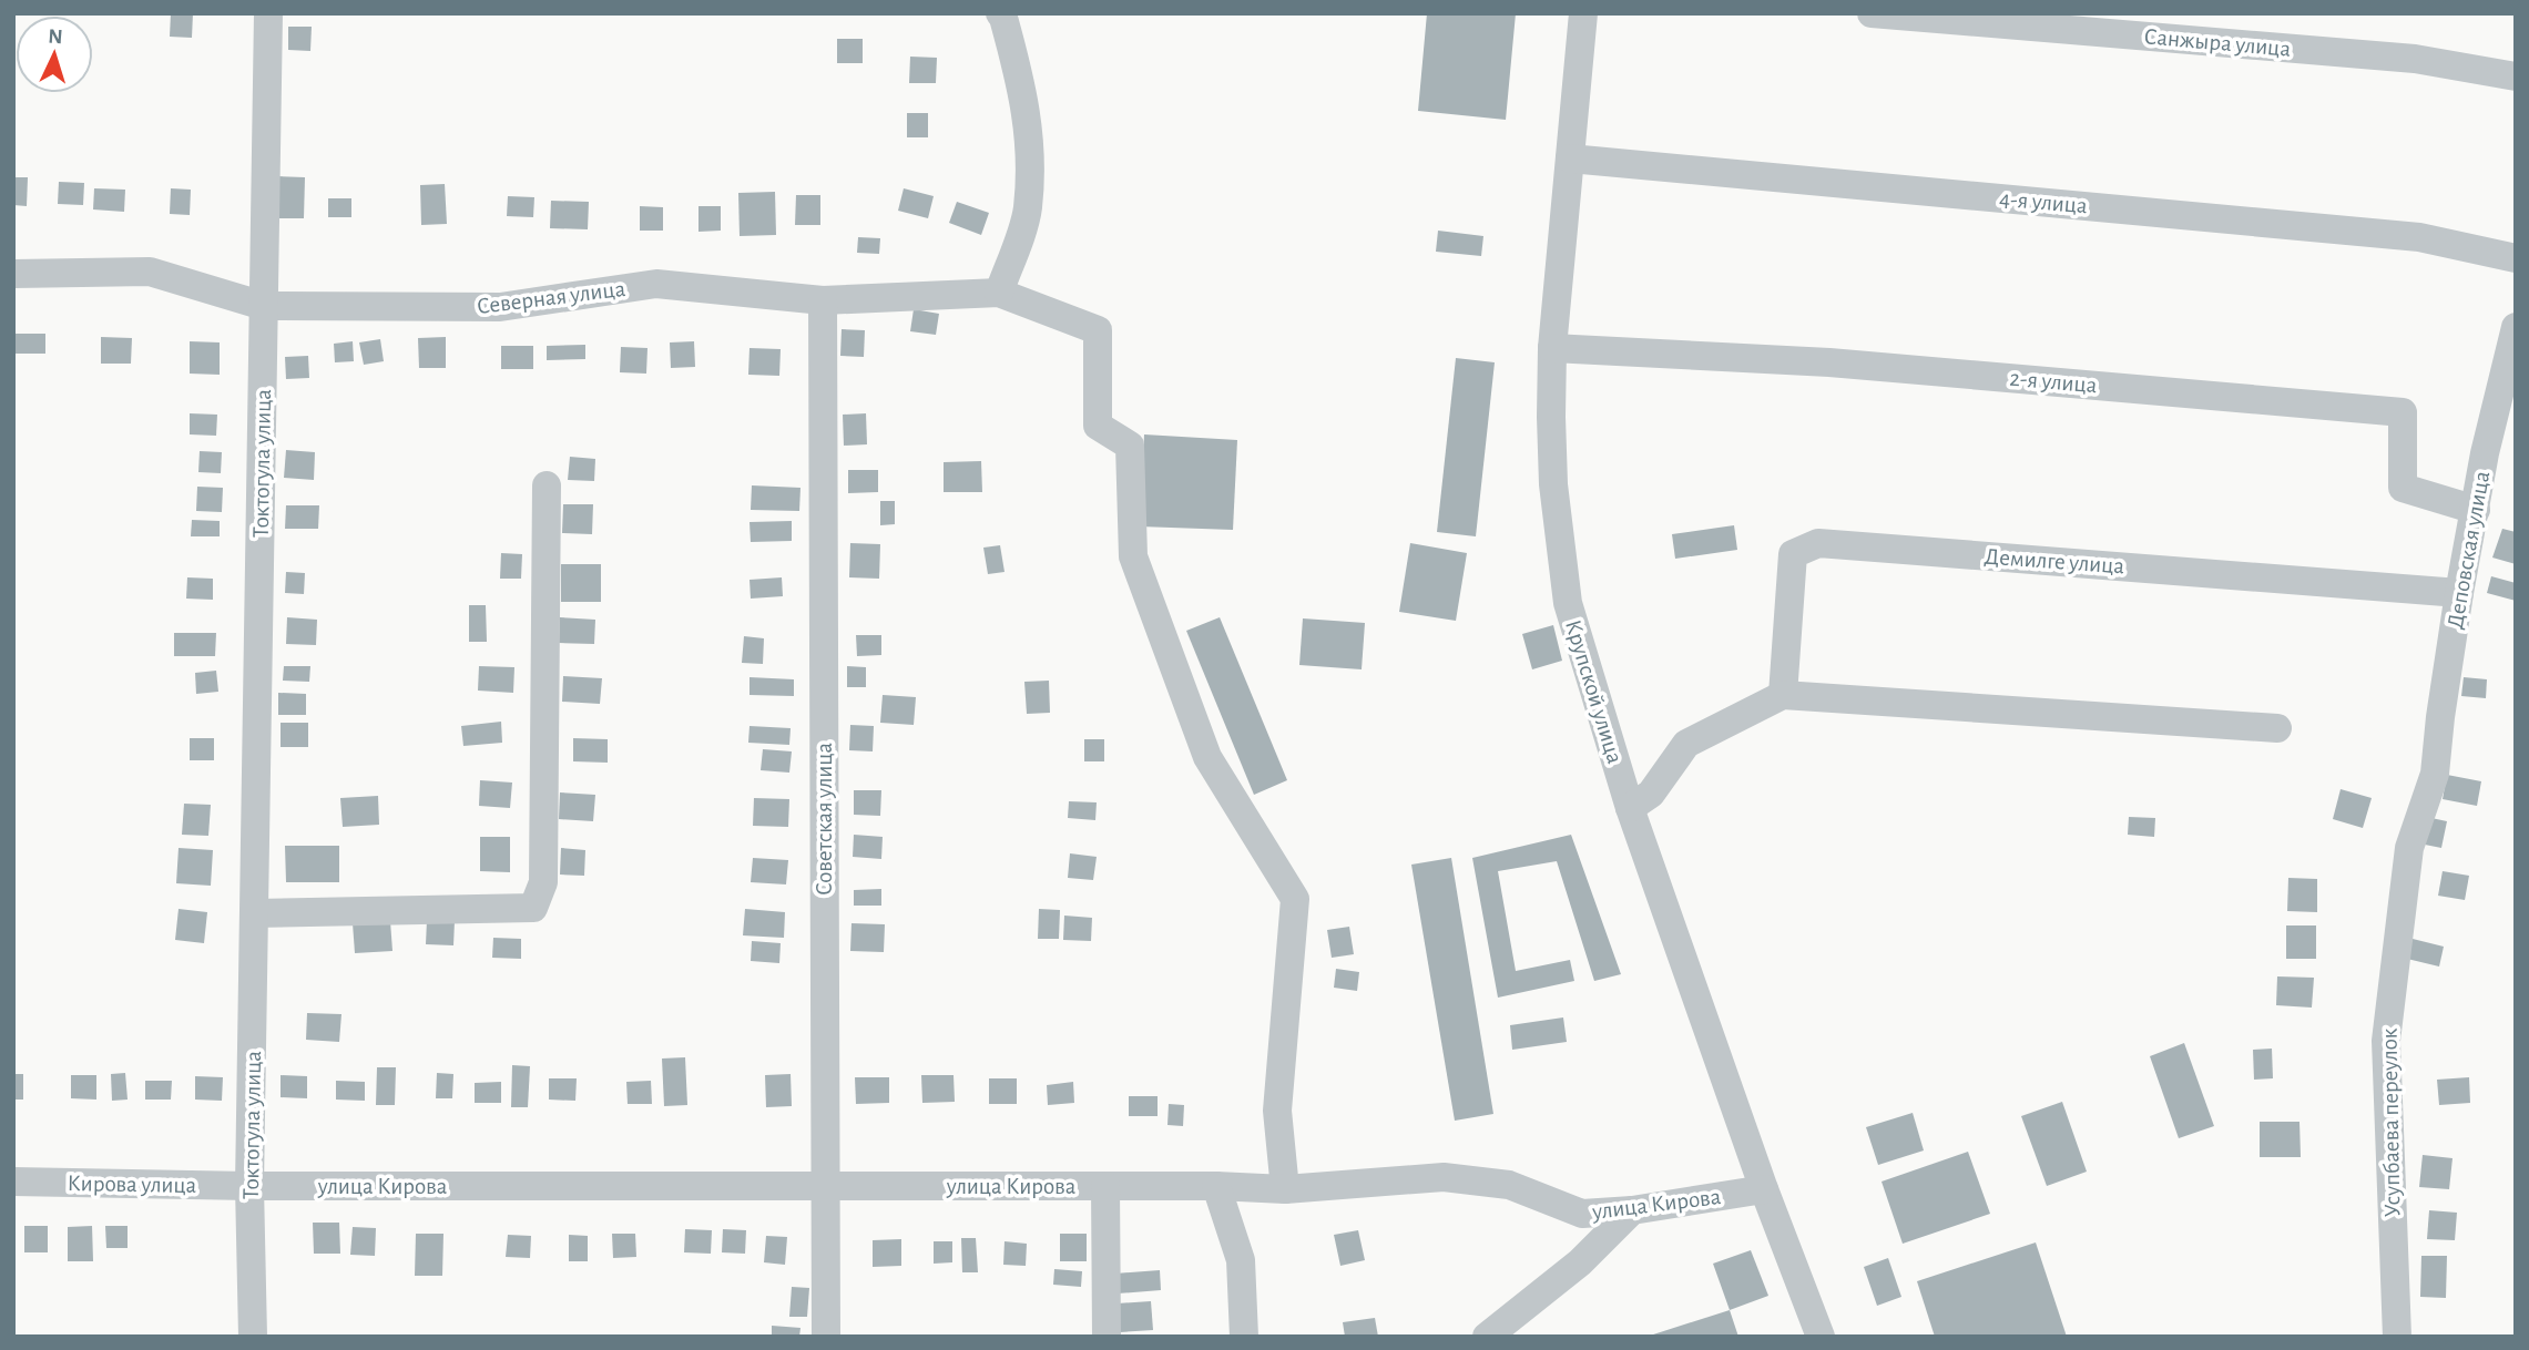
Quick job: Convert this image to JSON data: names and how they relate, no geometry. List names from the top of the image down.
{
  "streets": {
    "street": [
      "Санжыра улица",
      "4-я улица",
      "Северная улица",
      "2-я улица",
      "Токтогула улица",
      "Деповская улица",
      "Демилге улица",
      "Крупской улица",
      "Советская улица",
      "Усупбаева переулок",
      "Кирова улица",
      "улица Кирова"
    ]
  },
  "crossings": [
    ["4-я улица", "Крупской улица"],
    ["Северная улица", "Токтогула улица"],
    ["Северная улица", "Советская улица"],
    ["2-я улица", "Деповская улица"],
    ["2-я улица", "Крупской улица"],
    ["Токтогула улица", "Кирова улица"],
    ["Токтогула улица", "улица Кирова"],
    ["Деповская улица", "Демилге улица"],
    ["Деповская улица", "Усупбаева переулок"],
    ["Крупской улица", "улица Кирова"],
    ["Советская улица", "улица Кирова"],
    ["Кирова улица", "улица Кирова"]
  ],
  "north": "top"
}
